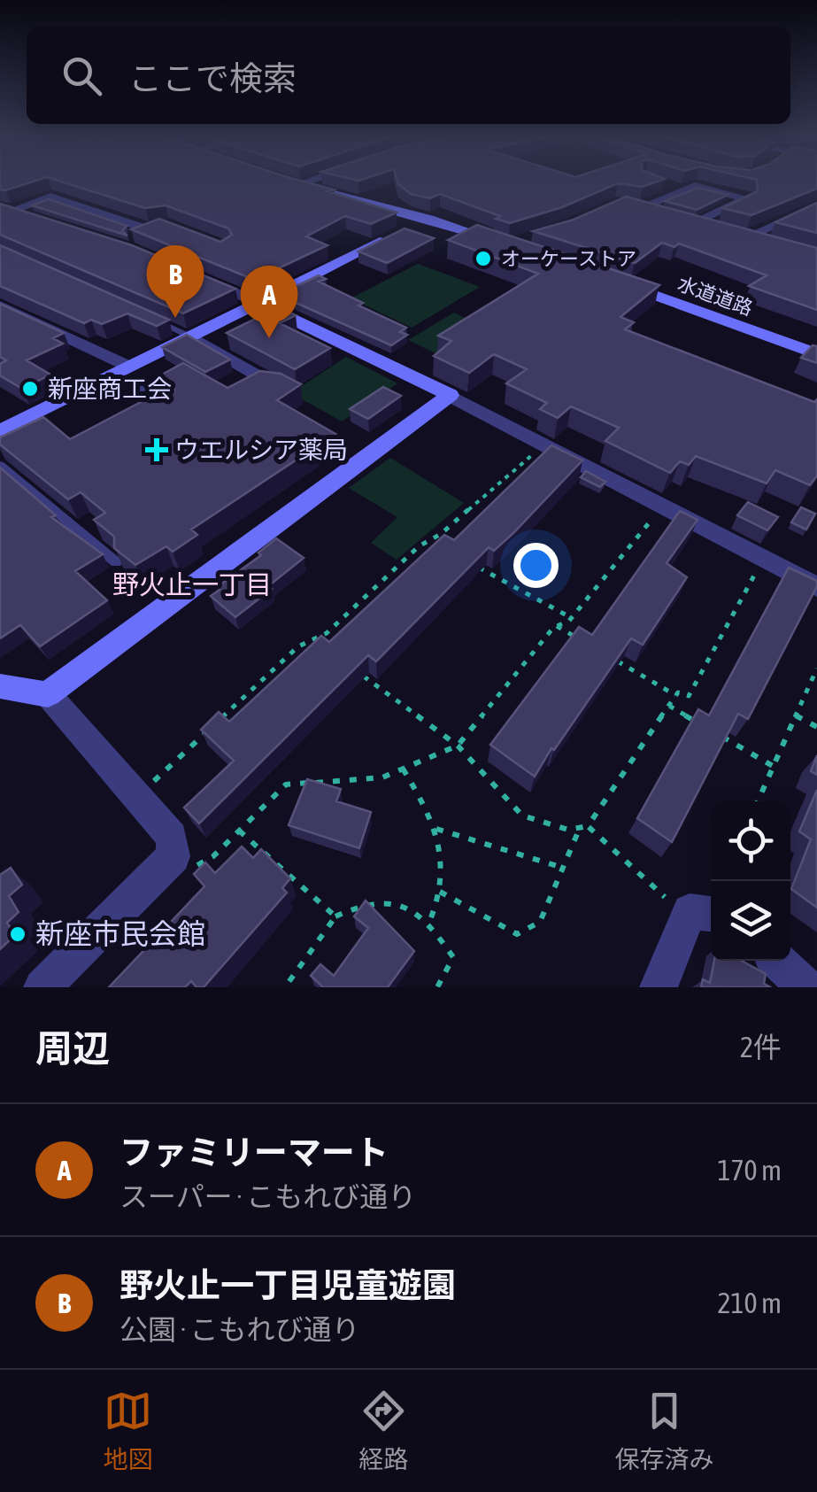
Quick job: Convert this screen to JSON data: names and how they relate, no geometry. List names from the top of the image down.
{
  "streets": {
    "street": ["水道道路"]
  },
  "districts": ["野火止一丁目"],
  "places": {
    "other": ["オーケーストア", "新座商工会", "新座市民会館"],
    "health": ["ウエルシア薬局"]
  },
  "page": {
    "search": "ここで検索",
    "pins": ["B", "A"],
    "heading": ["周辺", "2件"],
    "list": [
      {
        "mark": "A",
        "name": "ファミリーマート",
        "note": "スーパー · こもれび通り",
        "value": "170 m"
      },
      {
        "mark": "B",
        "name": "野火止一丁目児童遊園",
        "note": "公園 · こもれび通り",
        "value": "210 m"
      }
    ],
    "nav": ["地図", "経路", "保存済み"]
  }
}
